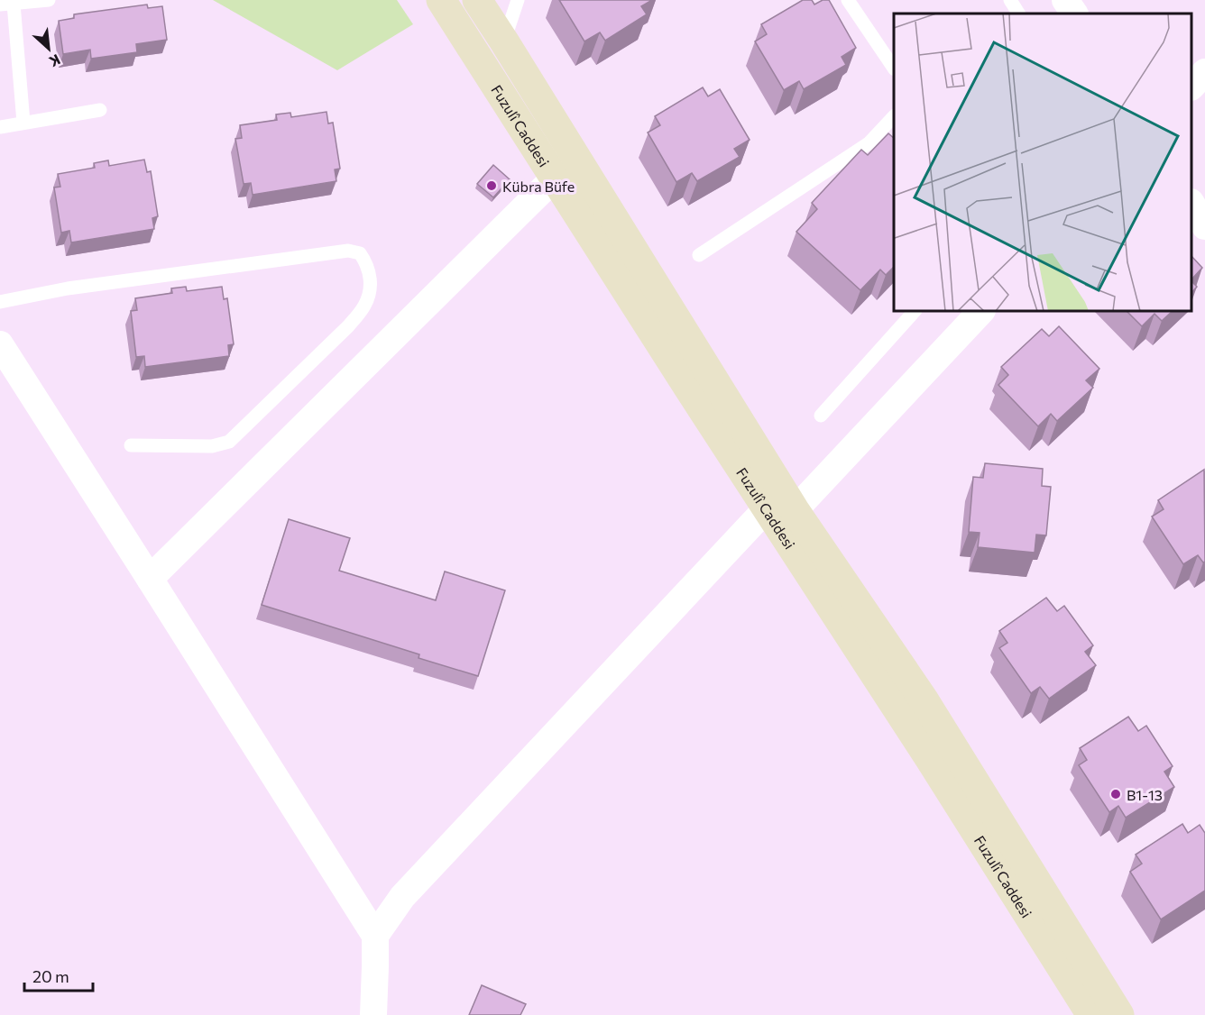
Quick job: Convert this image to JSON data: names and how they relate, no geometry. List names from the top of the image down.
{
  "streets": {
    "street": ["Fuzulî Caddesi"]
  },
  "places": ["Kübra Büfe", "B1-13"],
  "scale_bar": "20 m",
  "north": "bottom right"
}
